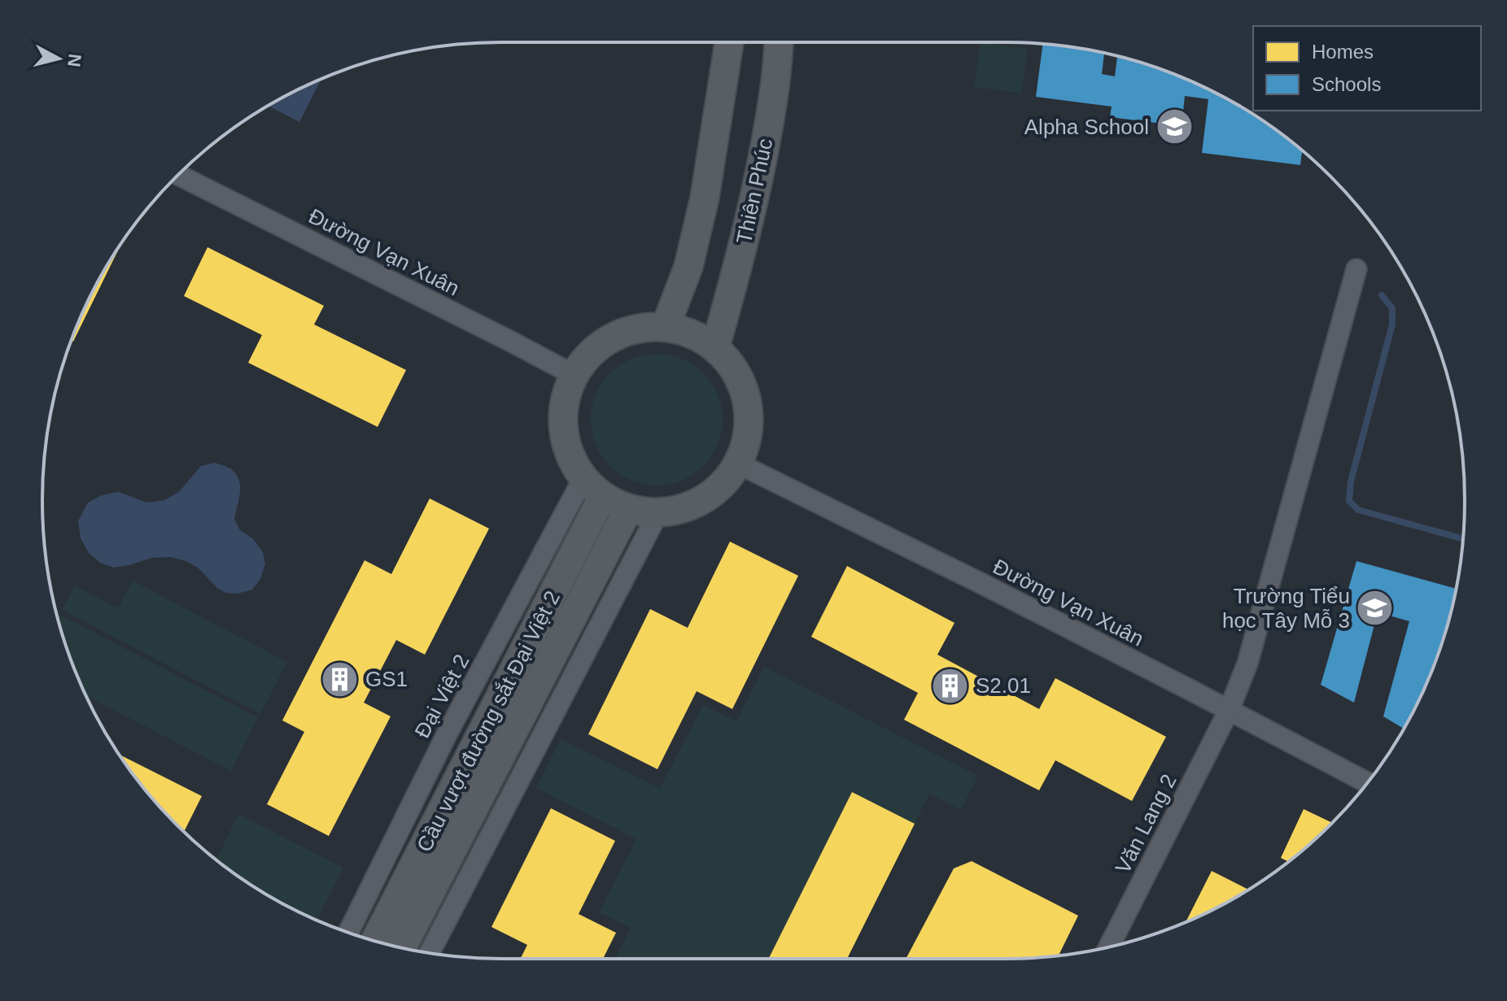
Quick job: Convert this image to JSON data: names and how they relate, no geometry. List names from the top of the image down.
{
  "streets": {
    "street": [
      "Thiên Phúc",
      "Đường Vạn Xuân",
      "Đại Việt 2",
      "Cầu vượt đường sắt Đại Việt 2",
      "Văn Lang 2"
    ]
  },
  "crossings": [
    ["Thiên Phúc", "Đường Vạn Xuân"],
    ["Thiên Phúc", "Đại Việt 2"],
    ["Thiên Phúc", "Cầu vượt đường sắt Đại Việt 2"],
    ["Đường Vạn Xuân", "Đại Việt 2"],
    ["Đường Vạn Xuân", "Cầu vượt đường sắt Đại Việt 2"],
    ["Đường Vạn Xuân", "Văn Lang 2"],
    ["Đại Việt 2", "Cầu vượt đường sắt Đại Việt 2"]
  ],
  "places": {
    "school or university": ["Alpha School", "Trường Tiểu học Tây Mỗ 3"],
    "building": ["GS1", "S2.01"]
  },
  "legend": ["Homes", "Schools"],
  "north": "right"
}
